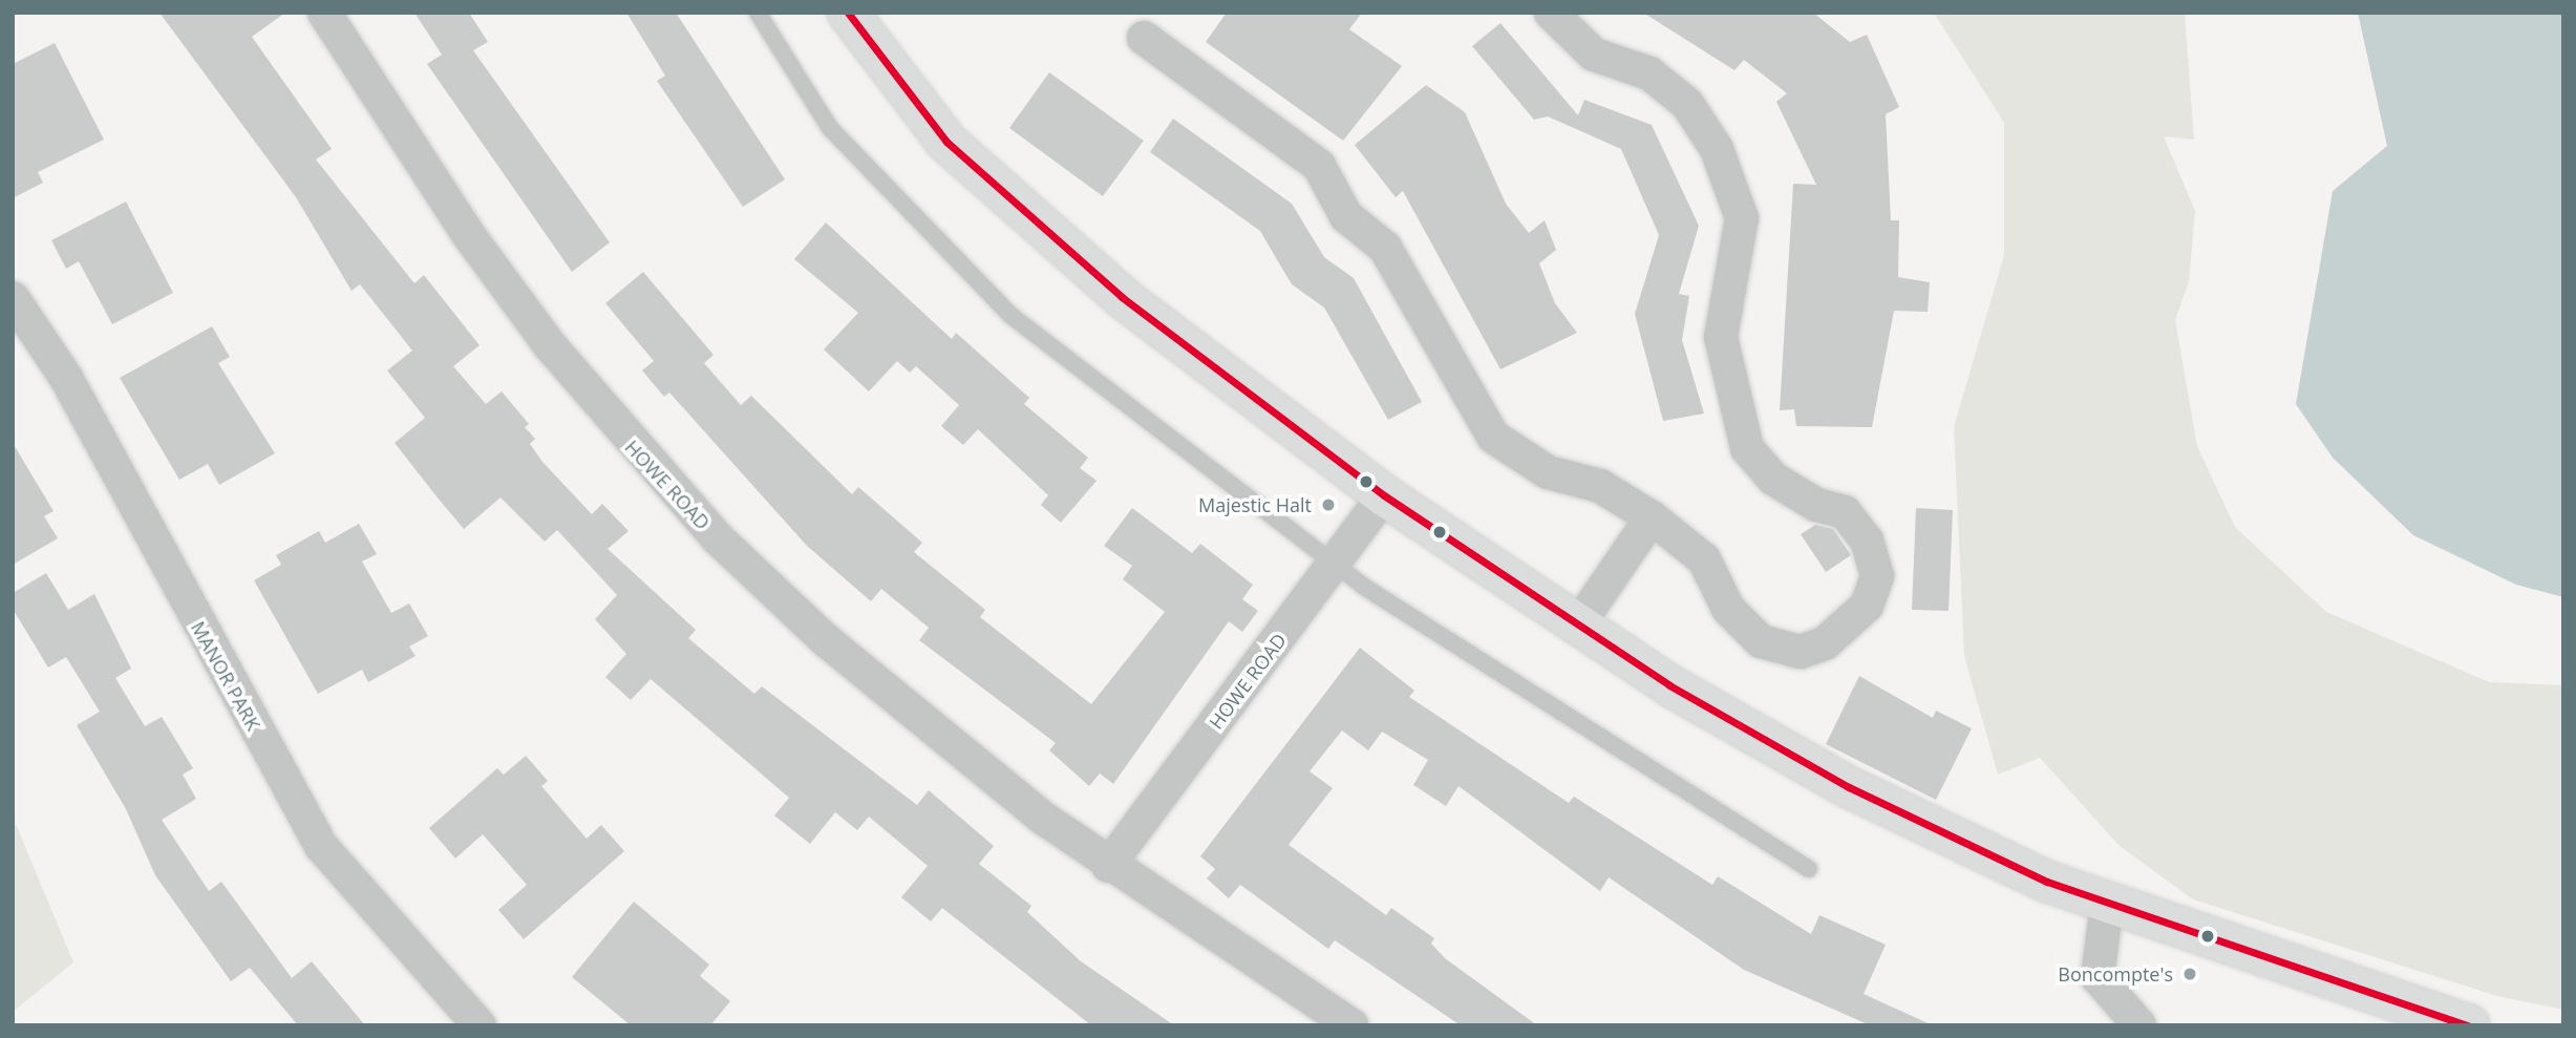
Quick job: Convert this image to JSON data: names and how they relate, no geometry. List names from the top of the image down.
{
  "streets": {
    "street": ["HOWE ROAD", "MANOR PARK"]
  },
  "places": ["Majestic Halt", "Boncompte's"]
}
